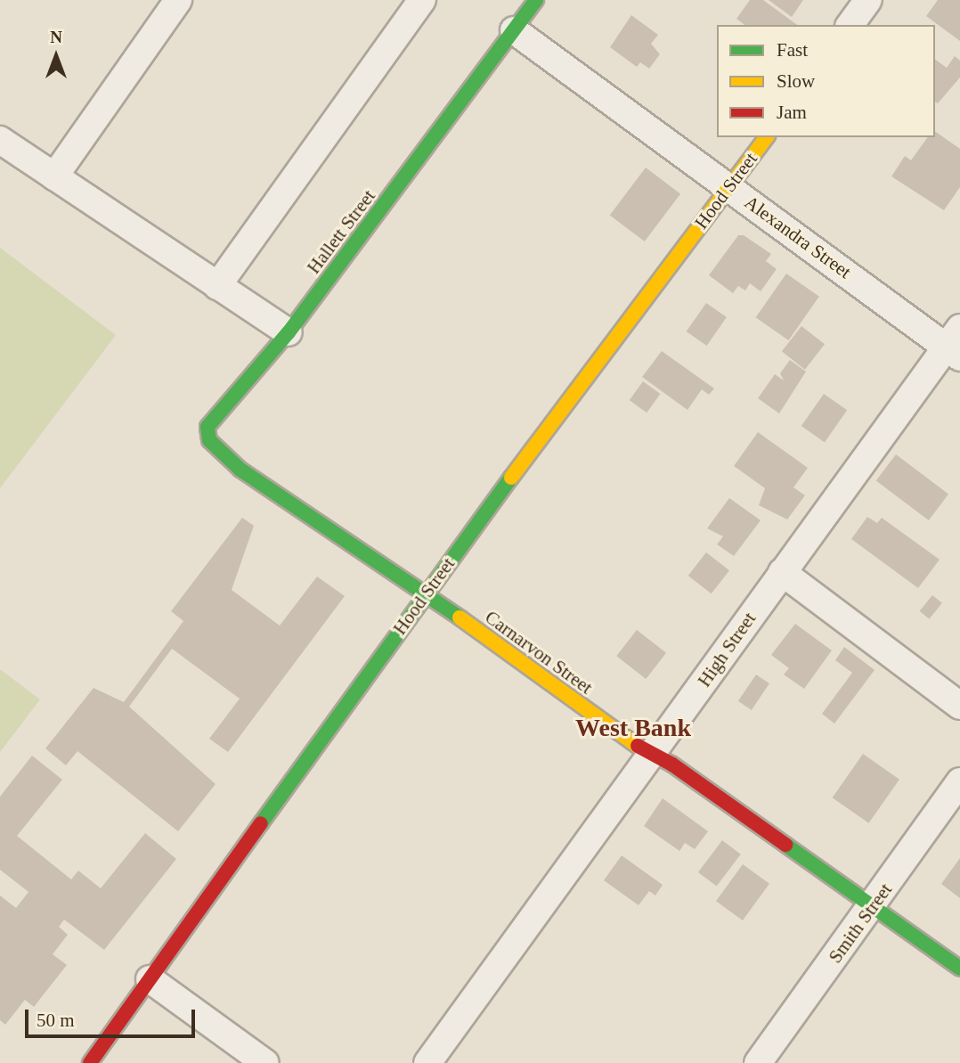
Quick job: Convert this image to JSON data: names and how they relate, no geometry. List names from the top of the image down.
{
  "streets": {
    "street": [
      "Hood Street",
      "Hallett Street",
      "Alexandra Street",
      "High Street",
      "Carnarvon Street",
      "Smith Street"
    ]
  },
  "crossings": [
    ["Hood Street", "Alexandra Street"],
    ["Hood Street", "Carnarvon Street"],
    ["Hallett Street", "Alexandra Street"],
    ["Hallett Street", "Carnarvon Street"],
    ["Alexandra Street", "High Street"],
    ["High Street", "Carnarvon Street"],
    ["Carnarvon Street", "Smith Street"]
  ],
  "districts": ["West Bank"],
  "legend": ["Fast", "Slow", "Jam"],
  "scale_bar": "50 m",
  "north": "top"
}
